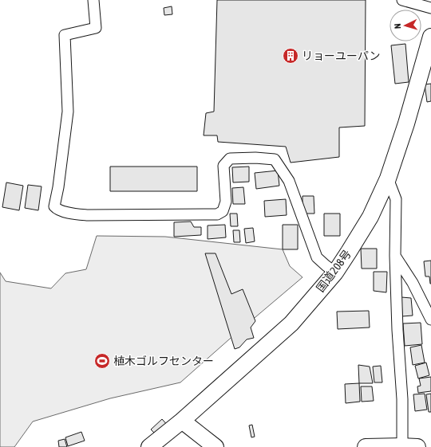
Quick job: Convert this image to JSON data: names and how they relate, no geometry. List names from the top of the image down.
{
  "streets": {
    "highway": ["国道208号"]
  },
  "places": {
    "building": ["リョーユーパン"],
    "sports": ["植木ゴルフセンター"]
  },
  "north": "left"
}
